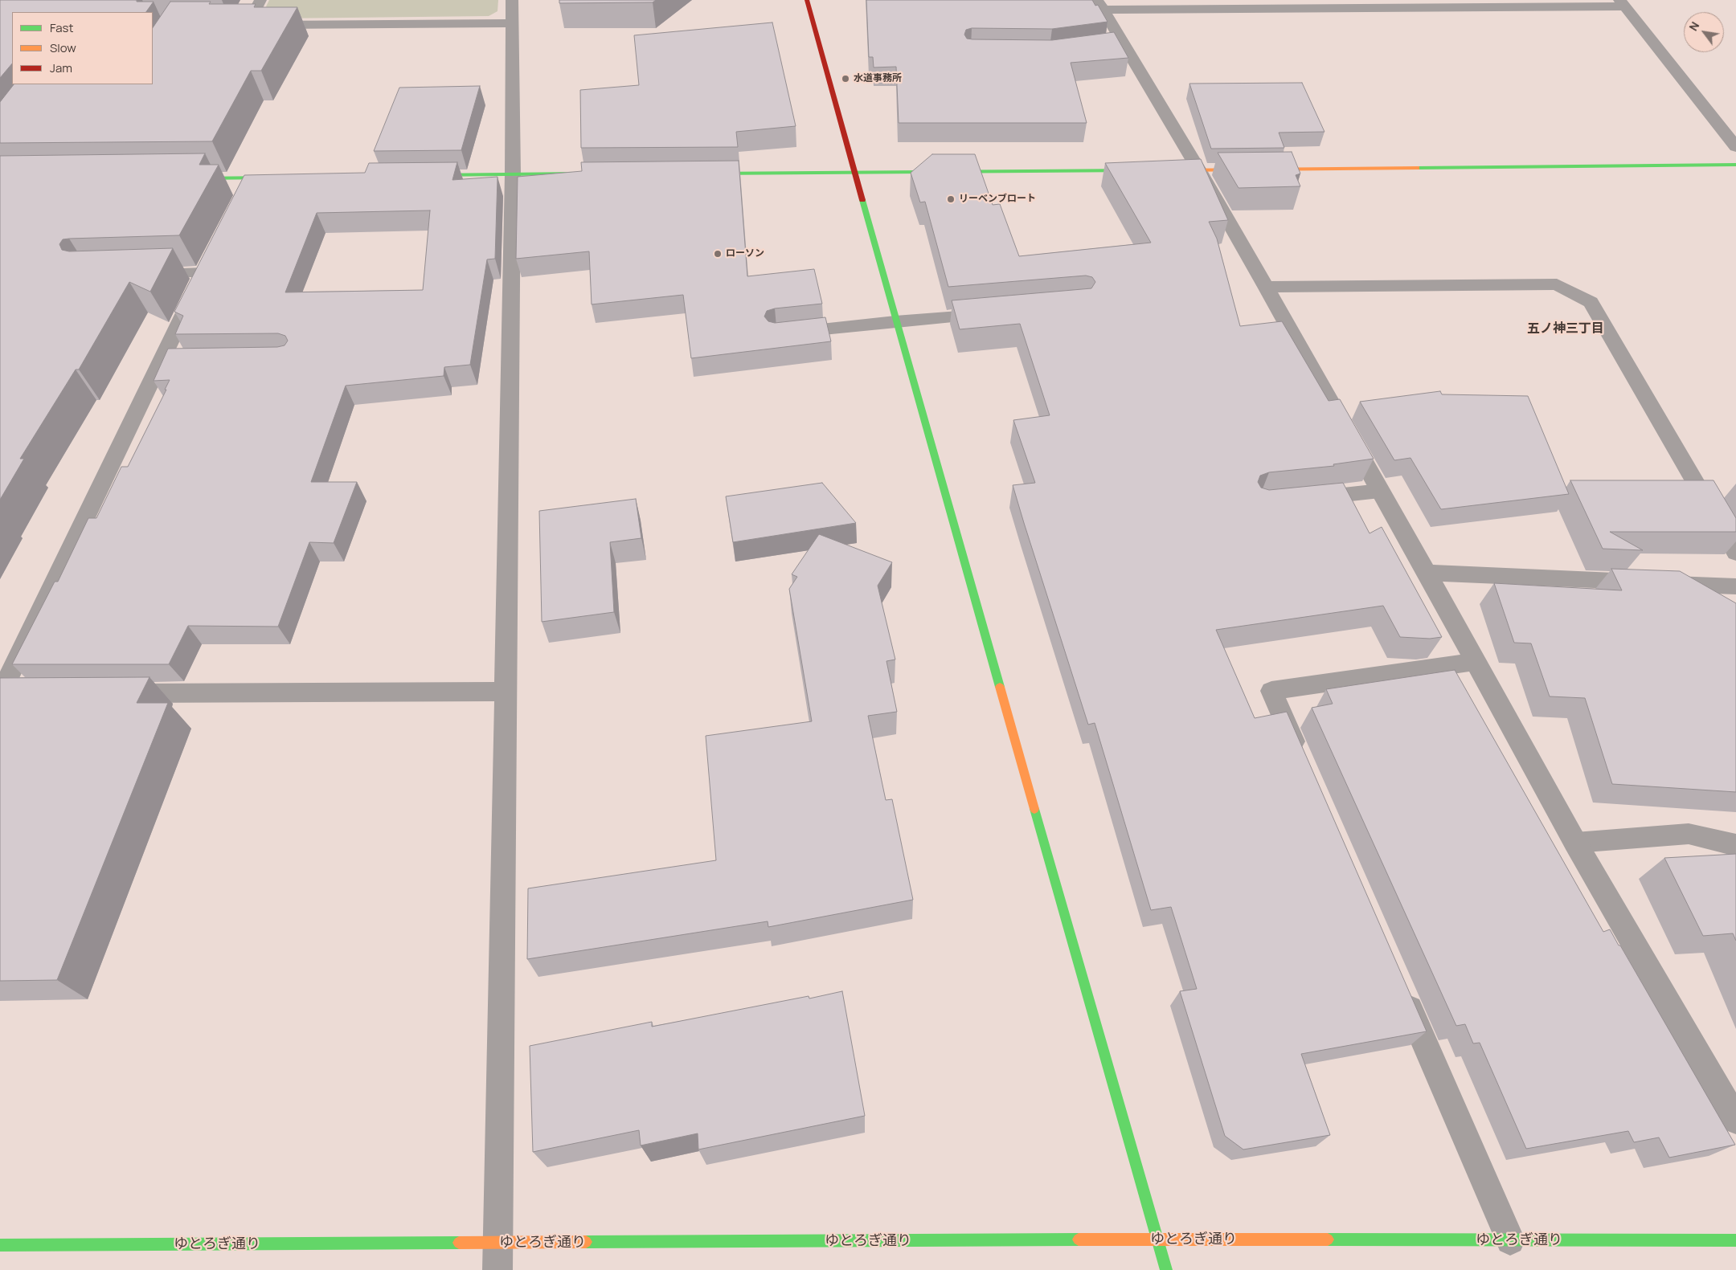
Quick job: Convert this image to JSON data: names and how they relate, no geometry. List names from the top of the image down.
{
  "streets": {
    "street": ["ゆとろぎ通り"]
  },
  "districts": ["五ノ神三丁目"],
  "places": ["水道事務所", "リーベンブロート", "ローソン"],
  "legend": ["Fast", "Slow", "Jam"],
  "north": "top left"
}
